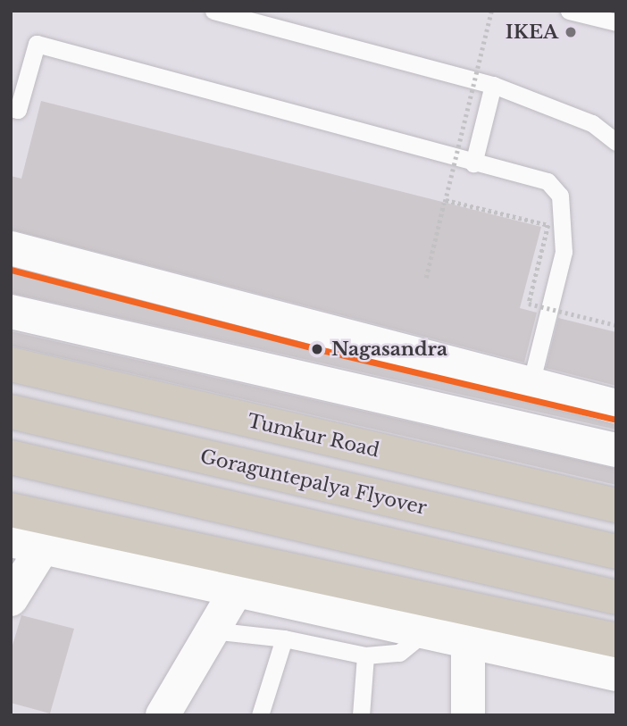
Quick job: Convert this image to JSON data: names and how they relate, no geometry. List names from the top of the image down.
{
  "streets": {
    "highway": ["Tumkur Road", "Goraguntepalya Flyover"]
  },
  "places": ["IKEA", "Nagasandra"]
}
